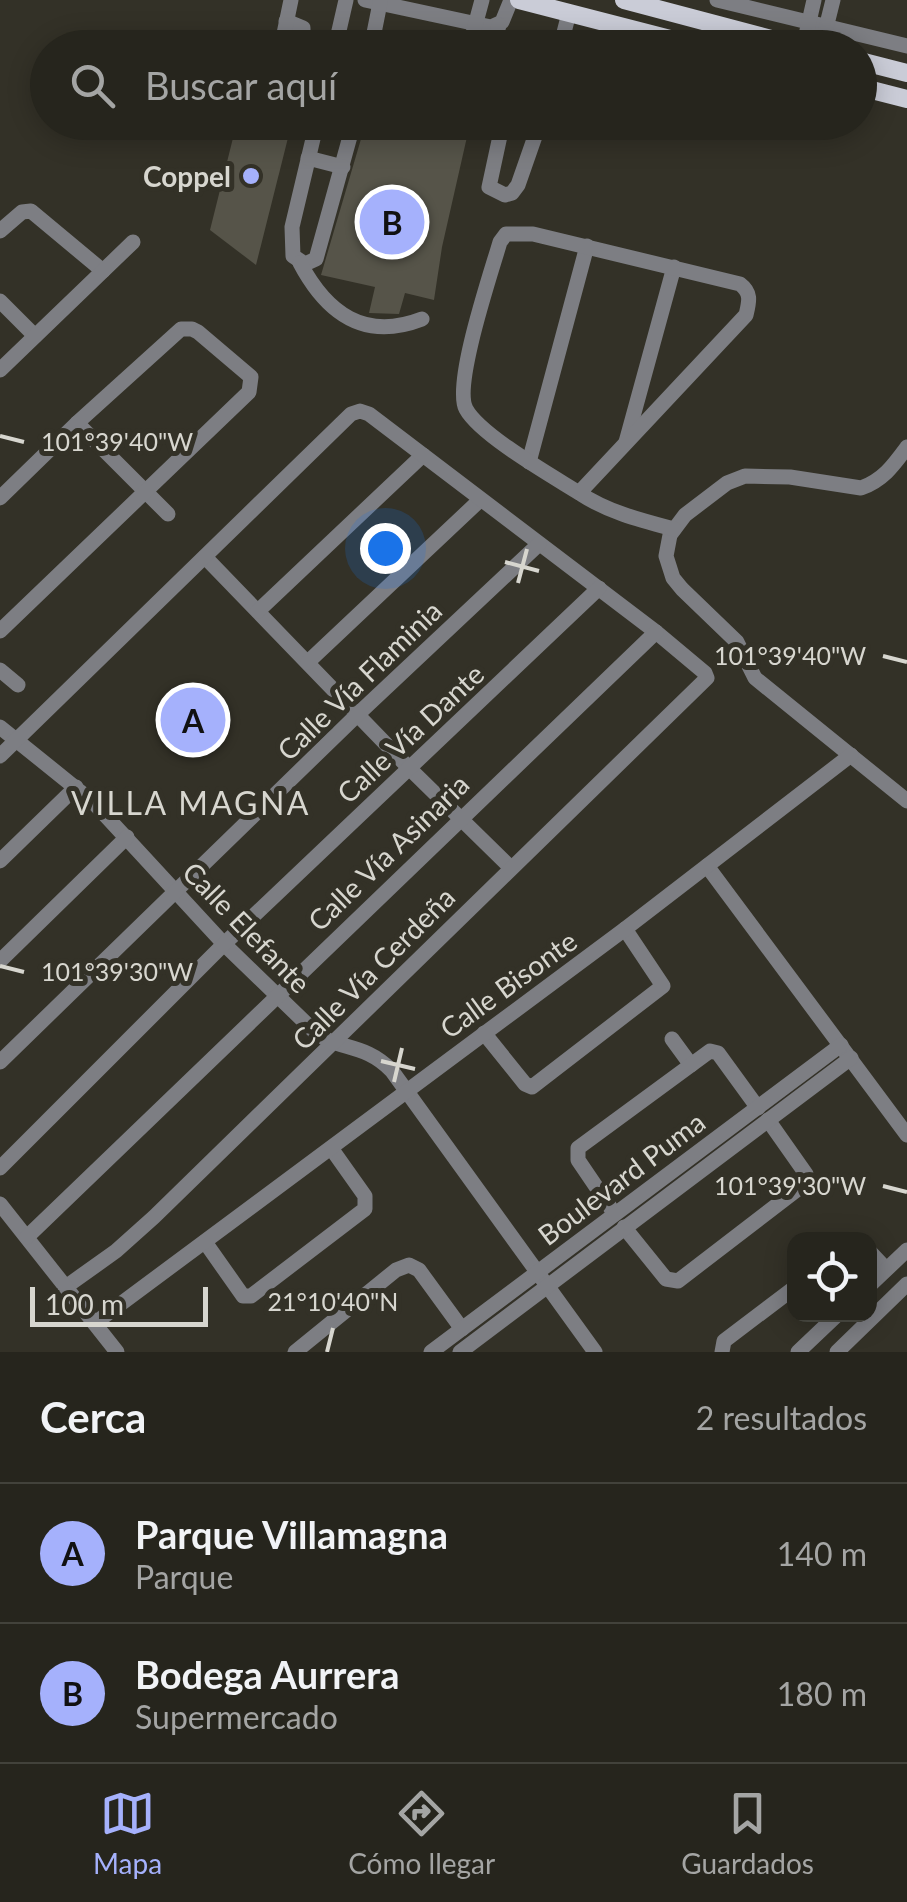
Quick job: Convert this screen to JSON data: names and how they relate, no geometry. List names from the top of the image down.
{
  "streets": {
    "street": [
      "Calle Vía Flaminia",
      "Calle Vía Dante",
      "Calle Vía Asinaria",
      "Calle Elefante",
      "Calle Vía Cerdeña",
      "Calle Bisonte",
      "Boulevard Puma"
    ]
  },
  "crossings": [
    ["Calle Vía Flaminia", "Calle Elefante"],
    ["Calle Vía Dante", "Calle Elefante"],
    ["Calle Vía Asinaria", "Calle Elefante"],
    ["Calle Vía Asinaria", "Calle Vía Cerdeña"],
    ["Calle Elefante", "Calle Vía Cerdeña"],
    ["Calle Elefante", "Calle Bisonte"],
    ["Calle Elefante", "Boulevard Puma"]
  ],
  "districts": ["VILLA MAGNA"],
  "places": ["Coppel"],
  "scale_bar": "100 m",
  "page": {
    "search": "Buscar aquí",
    "pins": ["B", "A"],
    "scale": "100 m",
    "heading": ["Cerca", "2 resultados"],
    "list": [
      {
        "mark": "A",
        "name": "Parque Villamagna",
        "note": "Parque",
        "value": "140 m"
      },
      {
        "mark": "B",
        "name": "Bodega Aurrera",
        "note": "Supermercado",
        "value": "180 m"
      }
    ],
    "nav": ["Mapa", "Cómo llegar", "Guardados"]
  },
  "coordinates": ["101°39'40\"W", "101°39'30\"W", "21°10'40\"N"]
}
